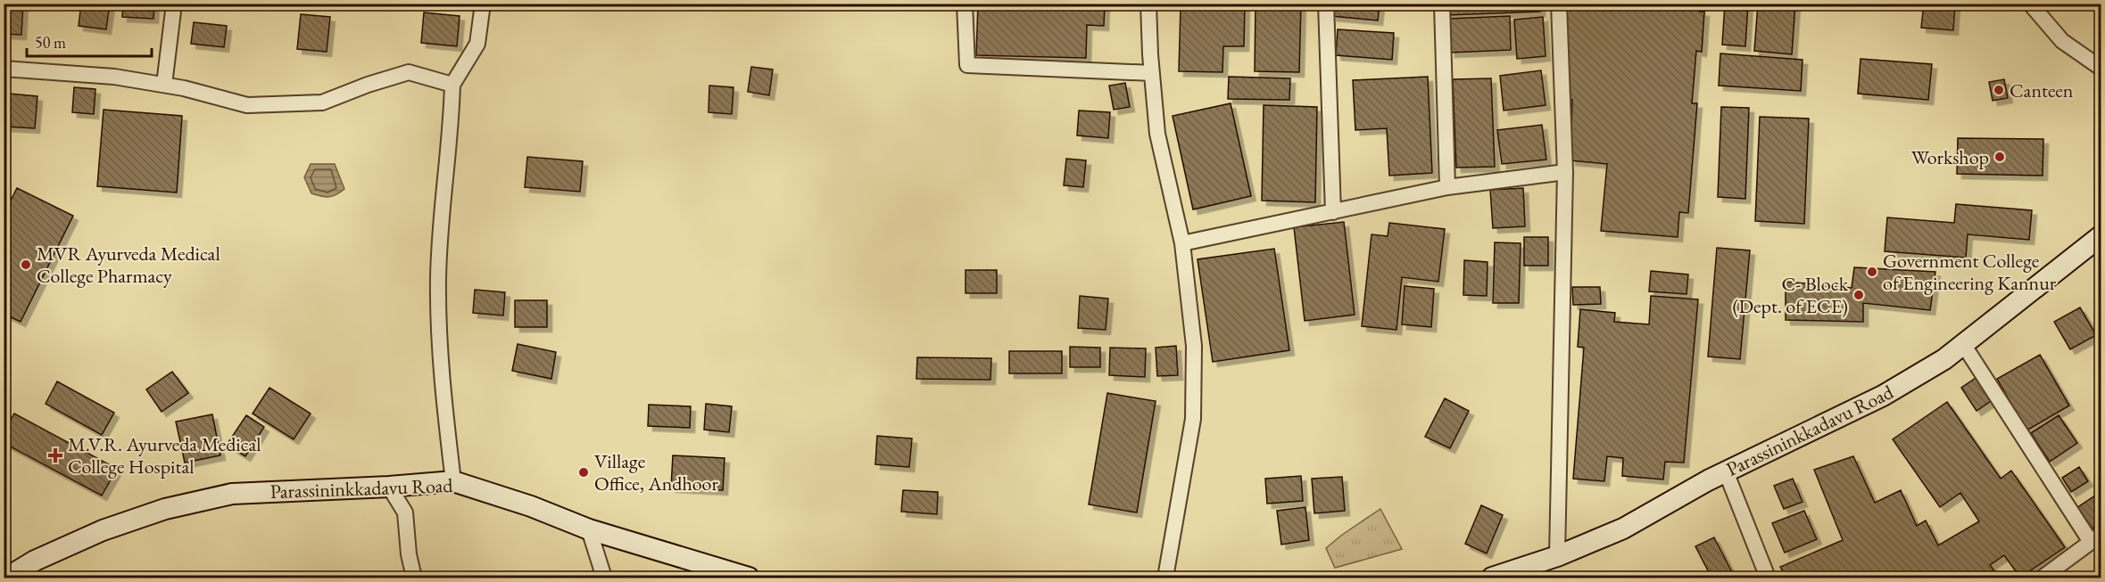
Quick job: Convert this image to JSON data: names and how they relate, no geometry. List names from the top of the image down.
{
  "streets": {
    "main road": ["Parassininkkadavu Road"]
  },
  "places": {
    "other": [
      "Canteen",
      "Workshop",
      "MVR Ayurveda Medical College Pharmacy",
      "Government College of Engineering Kannur",
      "C- Block (Dept. of ECE)",
      "Village Office, Andhoor"
    ],
    "health": ["M.V.R. Ayurveda Medical College Hospital"]
  },
  "scale_bar": "50 m"
}
